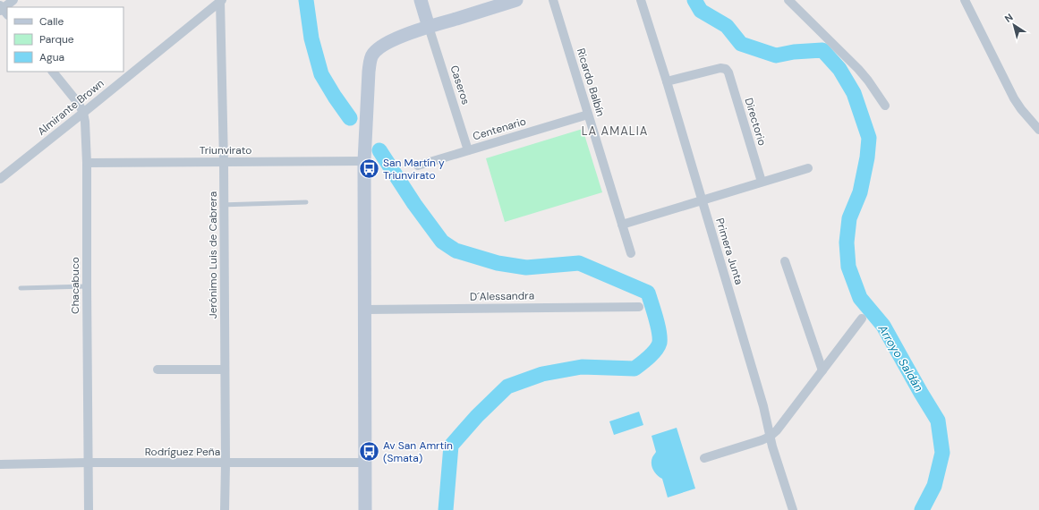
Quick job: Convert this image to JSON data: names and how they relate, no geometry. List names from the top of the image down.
{
  "streets": {
    "street": [
      "Ricardo Balbín",
      "Caseros",
      "Almirante Brown",
      "Directorio",
      "Centenario",
      "Triunvirato",
      "Primera Junta",
      "Jerónimo Luis de Cabrera",
      "Chacabuco",
      "D´Alessandra",
      "Rodríguez Peña"
    ]
  },
  "crossings": [
    ["Ricardo Balbín", "Centenario"],
    ["Caseros", "Centenario"],
    ["Almirante Brown", "Jerónimo Luis de Cabrera"],
    ["Almirante Brown", "Chacabuco"],
    ["Directorio", "Primera Junta"],
    ["Triunvirato", "Jerónimo Luis de Cabrera"],
    ["Triunvirato", "Chacabuco"],
    ["Jerónimo Luis de Cabrera", "Rodríguez Peña"],
    ["Chacabuco", "Rodríguez Peña"]
  ],
  "districts": ["LA AMALIA"],
  "water": ["Arroyo Saldán"],
  "places": {
    "bus stop": ["San Martín y Triunvirato", "Av San Amrtin (Smata)"]
  },
  "legend": ["Calle", "Parque", "Agua"],
  "north": "top left"
}
